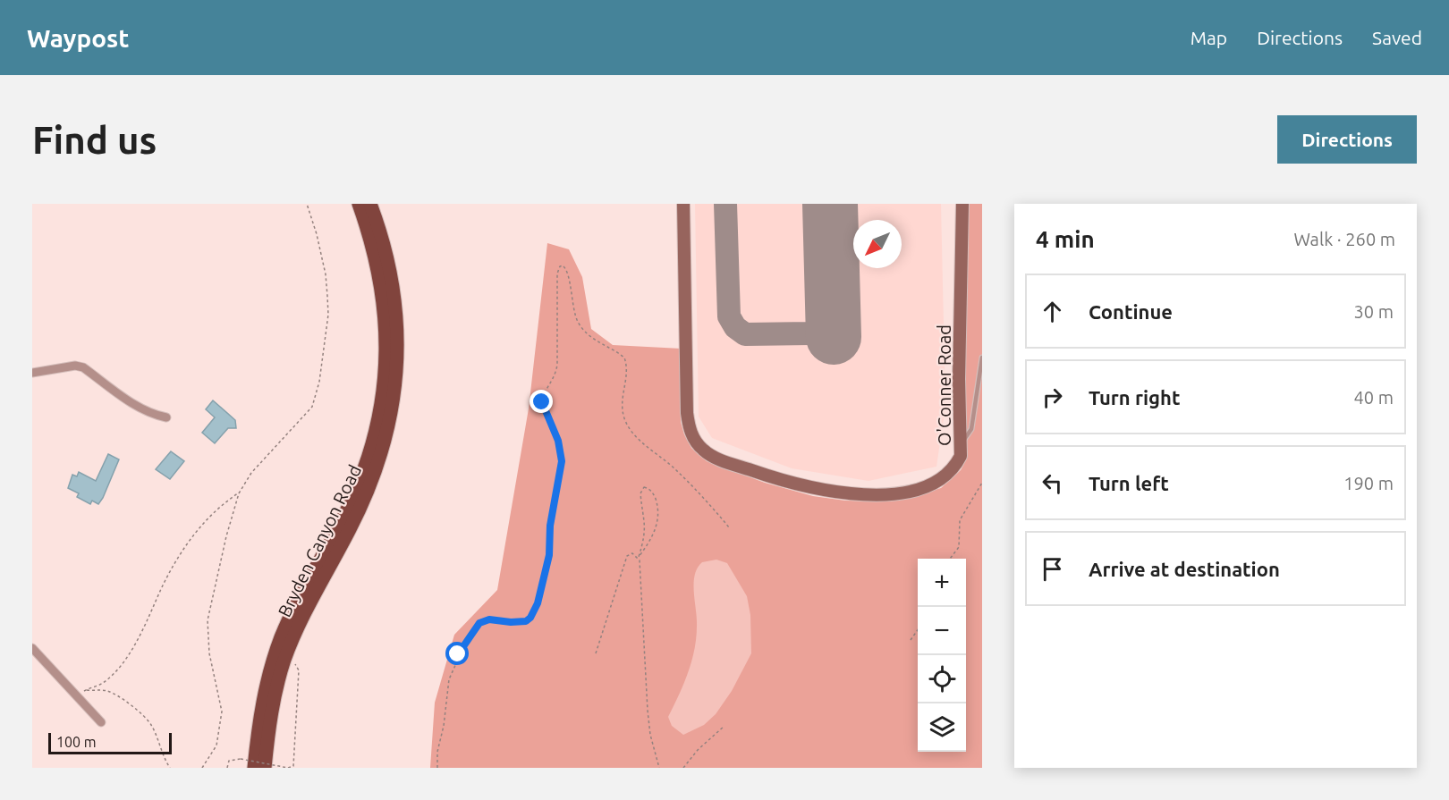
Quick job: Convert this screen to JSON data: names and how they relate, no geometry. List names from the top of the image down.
{
  "streets": {
    "main road": ["Bryden Canyon Road"],
    "street": ["O'Conner Road"]
  },
  "scale_bar": "100 m",
  "north": "bottom left",
  "page": {
    "header": "Waypost",
    "nav": ["Map", "Directions", "Saved"],
    "buttons": "Directions",
    "title": "Find us",
    "heading": ["4 min", "Walk · 260 m"],
    "list": [
      ["Continue", "30 m"],
      ["Turn right", "40 m"],
      ["Turn left", "190 m"],
      "Arrive at destination"
    ],
    "map_buttons": ["+", "−"],
    "scale": "100 m"
  }
}
